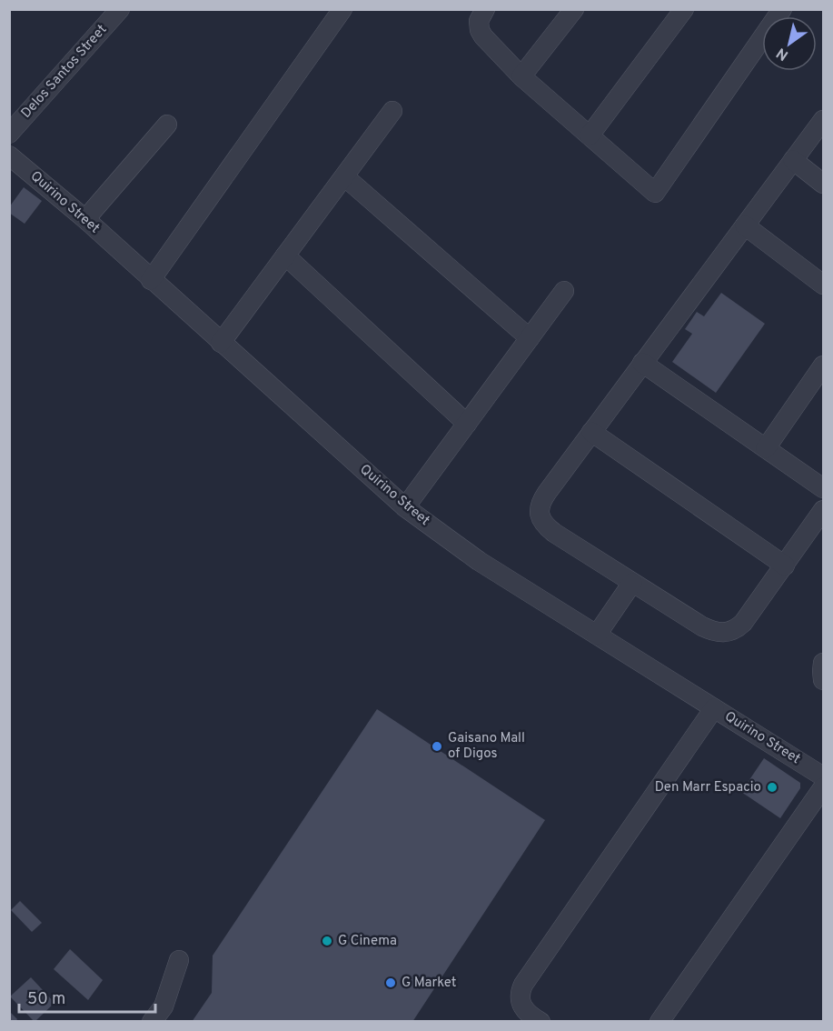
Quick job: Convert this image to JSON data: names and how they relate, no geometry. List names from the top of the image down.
{
  "streets": {
    "street": ["Delos Santos Street", "Quirino Street"]
  },
  "places": [
    "Gaisano Mall of Digos",
    "Den Marr Espacio",
    "G Cinema",
    "G Market"
  ],
  "scale_bar": "50 m",
  "north": "bottom left"
}
